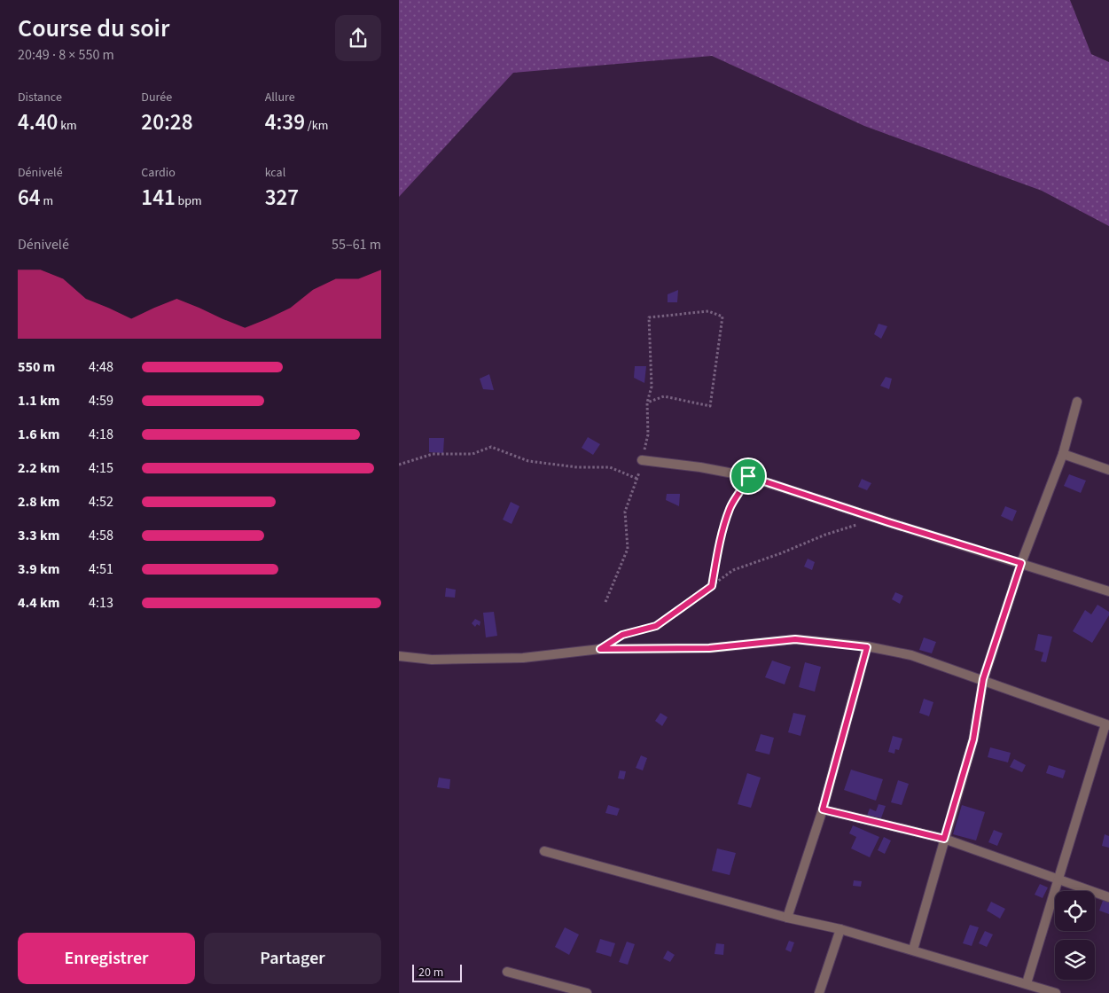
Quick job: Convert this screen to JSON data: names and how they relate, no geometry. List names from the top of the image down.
{
  "scale_bar": "20 m",
  "page": {
    "heading": ["Course du soir", "20:49 · 8 × 550 m"],
    "stats": [
      ["Distance", "4.40 km"],
      ["Durée", "20:28"],
      ["Allure", "4:39 /km"],
      ["Dénivelé", "64 m"],
      ["Cardio", "141 bpm"],
      ["kcal", "327"]
    ],
    "chart": ["Dénivelé", "55–61 m"],
    "list": [
      {
        "name": "550 m",
        "note": "4:48"
      },
      {
        "name": "1.1 km",
        "note": "4:59"
      },
      {
        "name": "1.6 km",
        "note": "4:18"
      },
      {
        "name": "2.2 km",
        "note": "4:15"
      },
      {
        "name": "2.8 km",
        "note": "4:52"
      },
      {
        "name": "3.3 km",
        "note": "4:58"
      },
      {
        "name": "3.9 km",
        "note": "4:51"
      },
      {
        "name": "4.4 km",
        "note": "4:13"
      }
    ],
    "buttons": ["Enregistrer", "Partager"],
    "scale": "20 m"
  }
}
